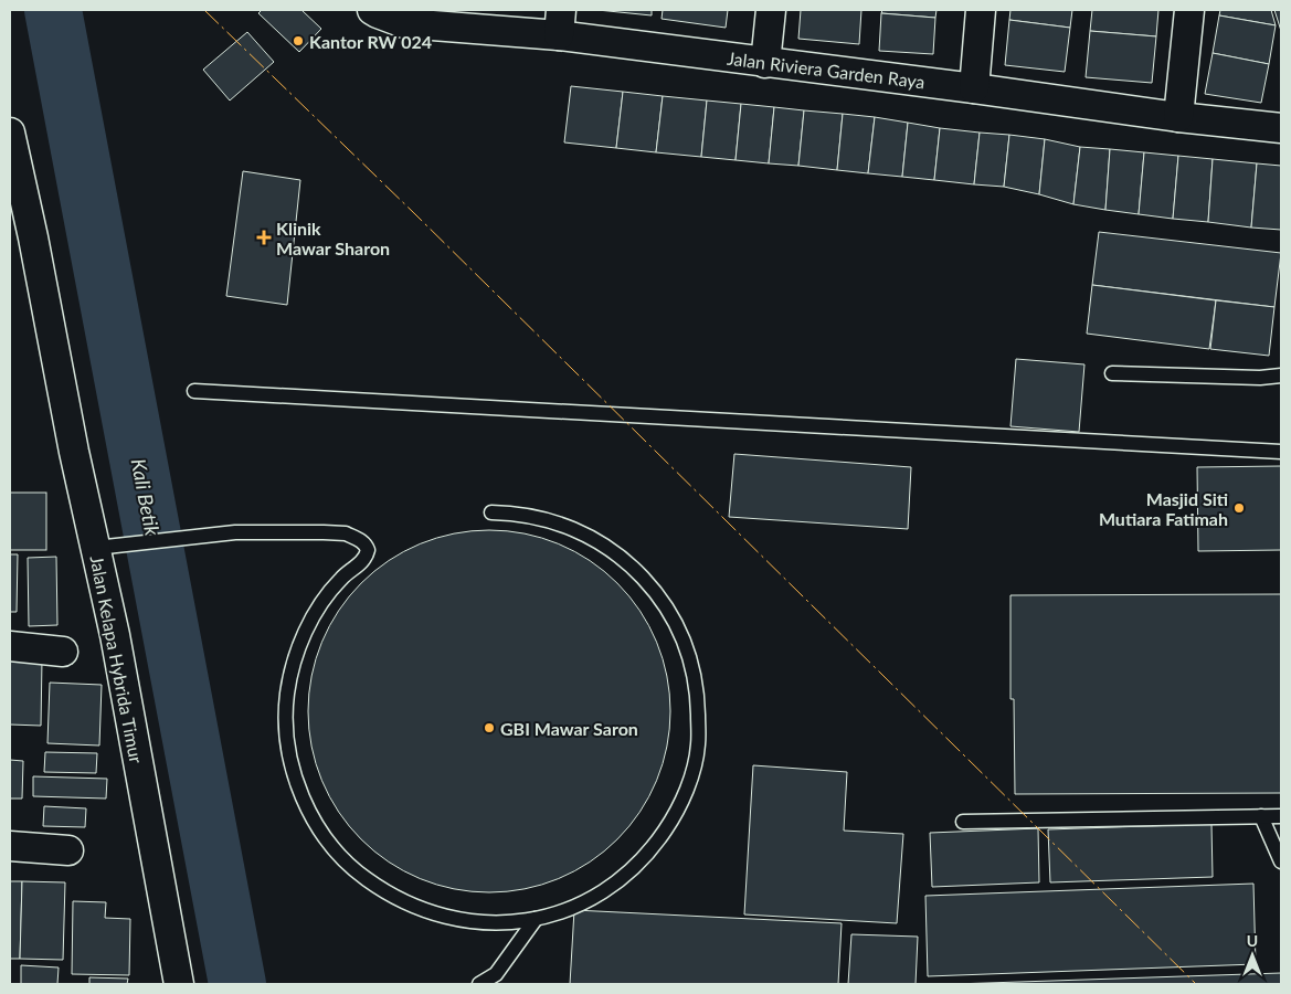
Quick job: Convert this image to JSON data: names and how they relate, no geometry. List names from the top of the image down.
{
  "streets": {
    "street": ["Jalan Riviera Garden Raya", "Jalan Kelapa Hybrida Timur"]
  },
  "water": ["Kali Betik"],
  "places": {
    "other": ["Kantor RW 024", "Masjid Siti Mutiara Fatimah", "GBI Mawar Saron"],
    "health": ["Klinik Mawar Sharon"]
  },
  "north": "top"
}
